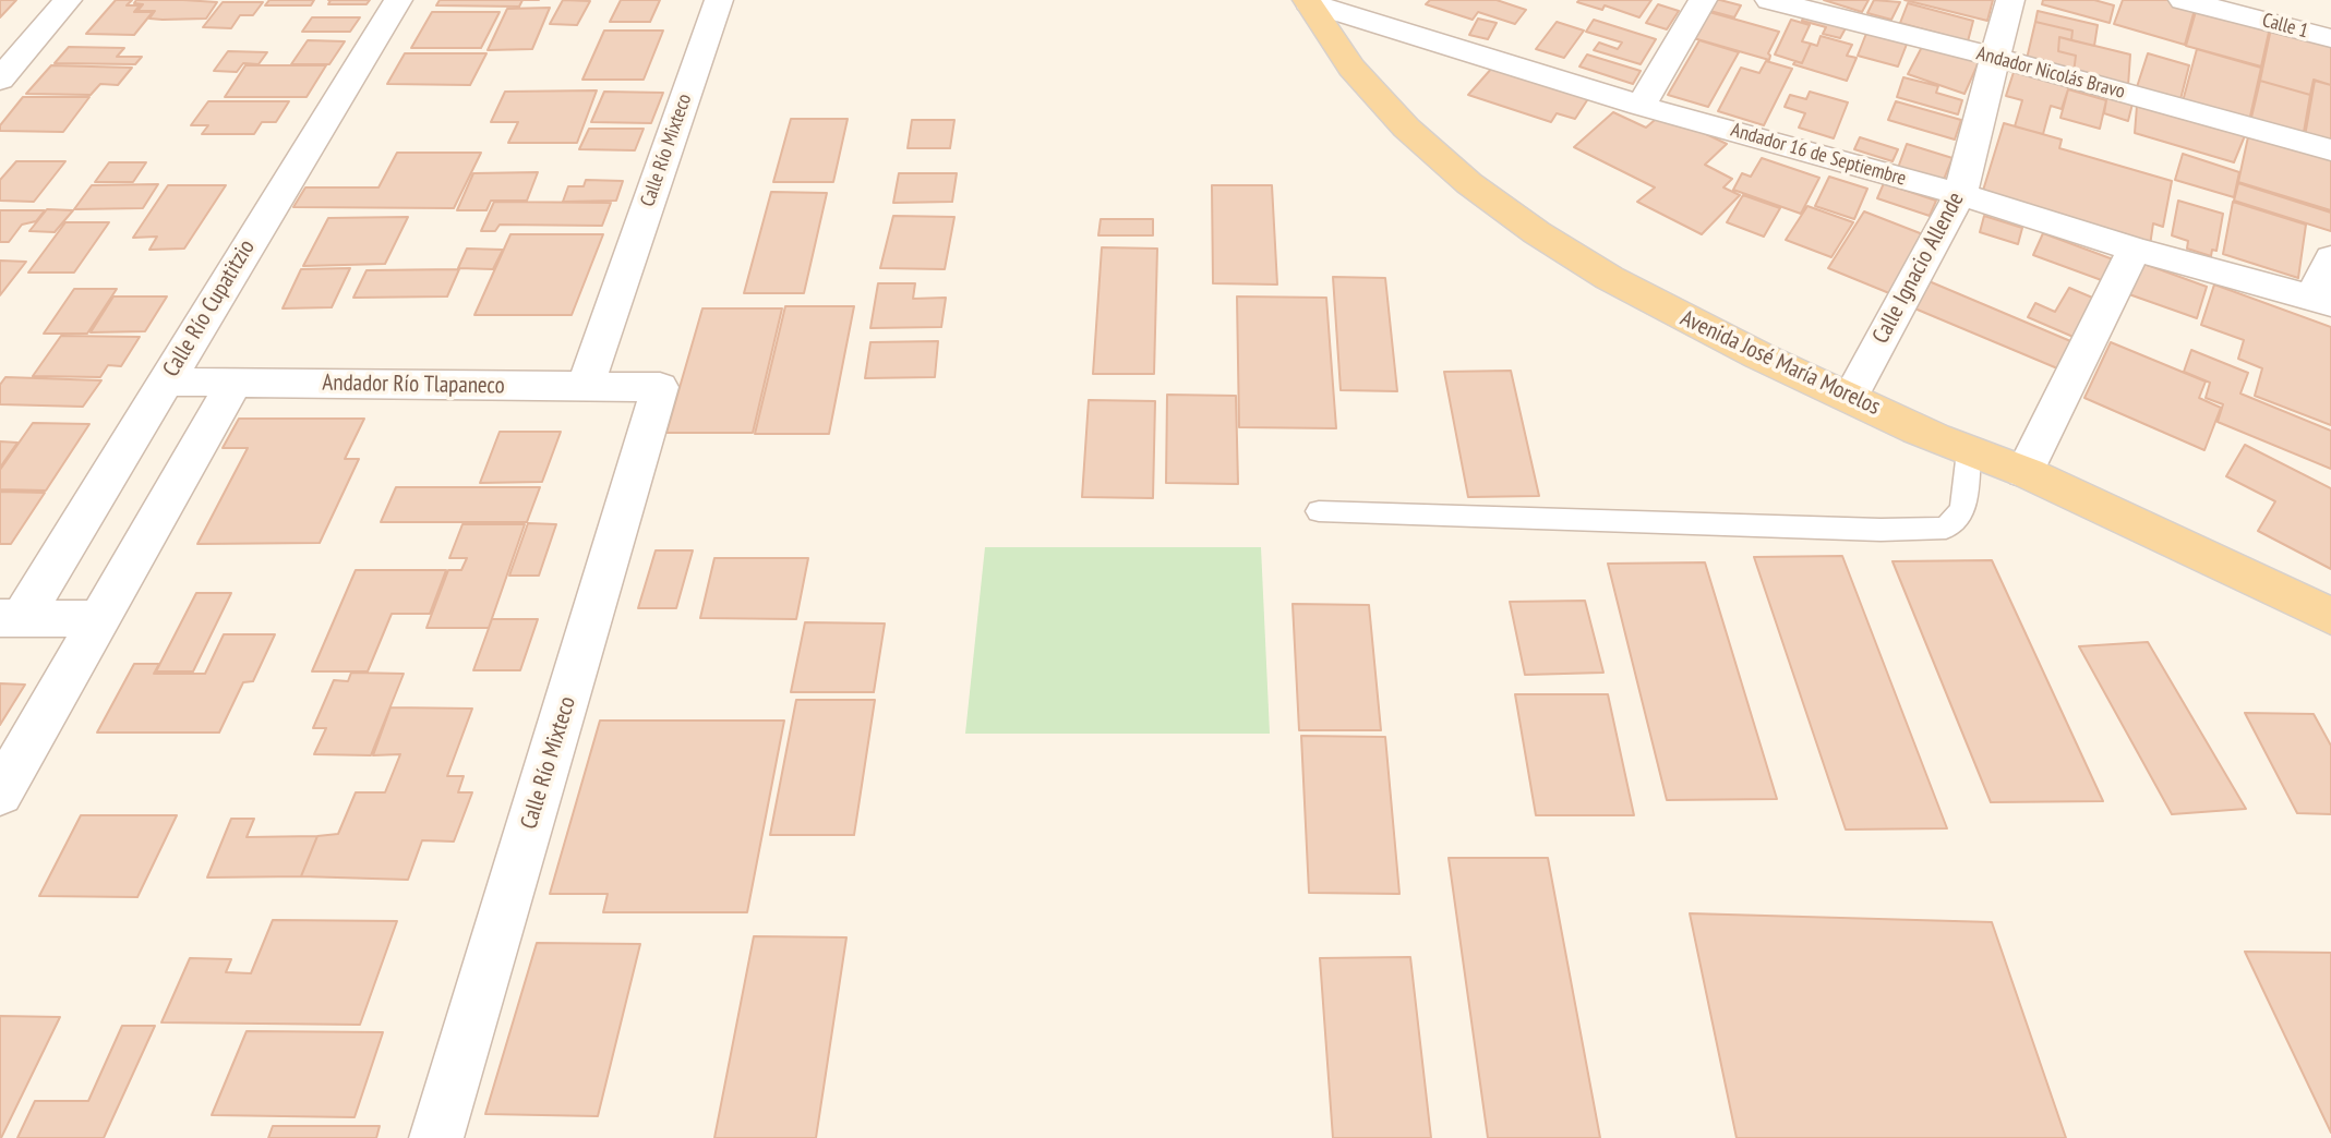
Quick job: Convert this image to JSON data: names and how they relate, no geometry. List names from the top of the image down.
{
  "streets": {
    "main road": ["Avenida José María Morelos"],
    "street": [
      "Calle 1",
      "Andador Nicolás Bravo",
      "Calle Río Mixteco",
      "Andador 16 de Septiembre",
      "Calle Ignacio Allende",
      "Calle Río Cupatitzio",
      "Andador Río Tlapaneco"
    ]
  },
  "crossings": [
    ["Andador Nicolás Bravo", "Calle Ignacio Allende"],
    ["Calle Río Mixteco", "Andador Río Tlapaneco"],
    ["Andador 16 de Septiembre", "Calle Ignacio Allende"],
    ["Andador 16 de Septiembre", "Avenida José María Morelos"],
    ["Calle Ignacio Allende", "Avenida José María Morelos"],
    ["Calle Río Cupatitzio", "Andador Río Tlapaneco"]
  ]
}
